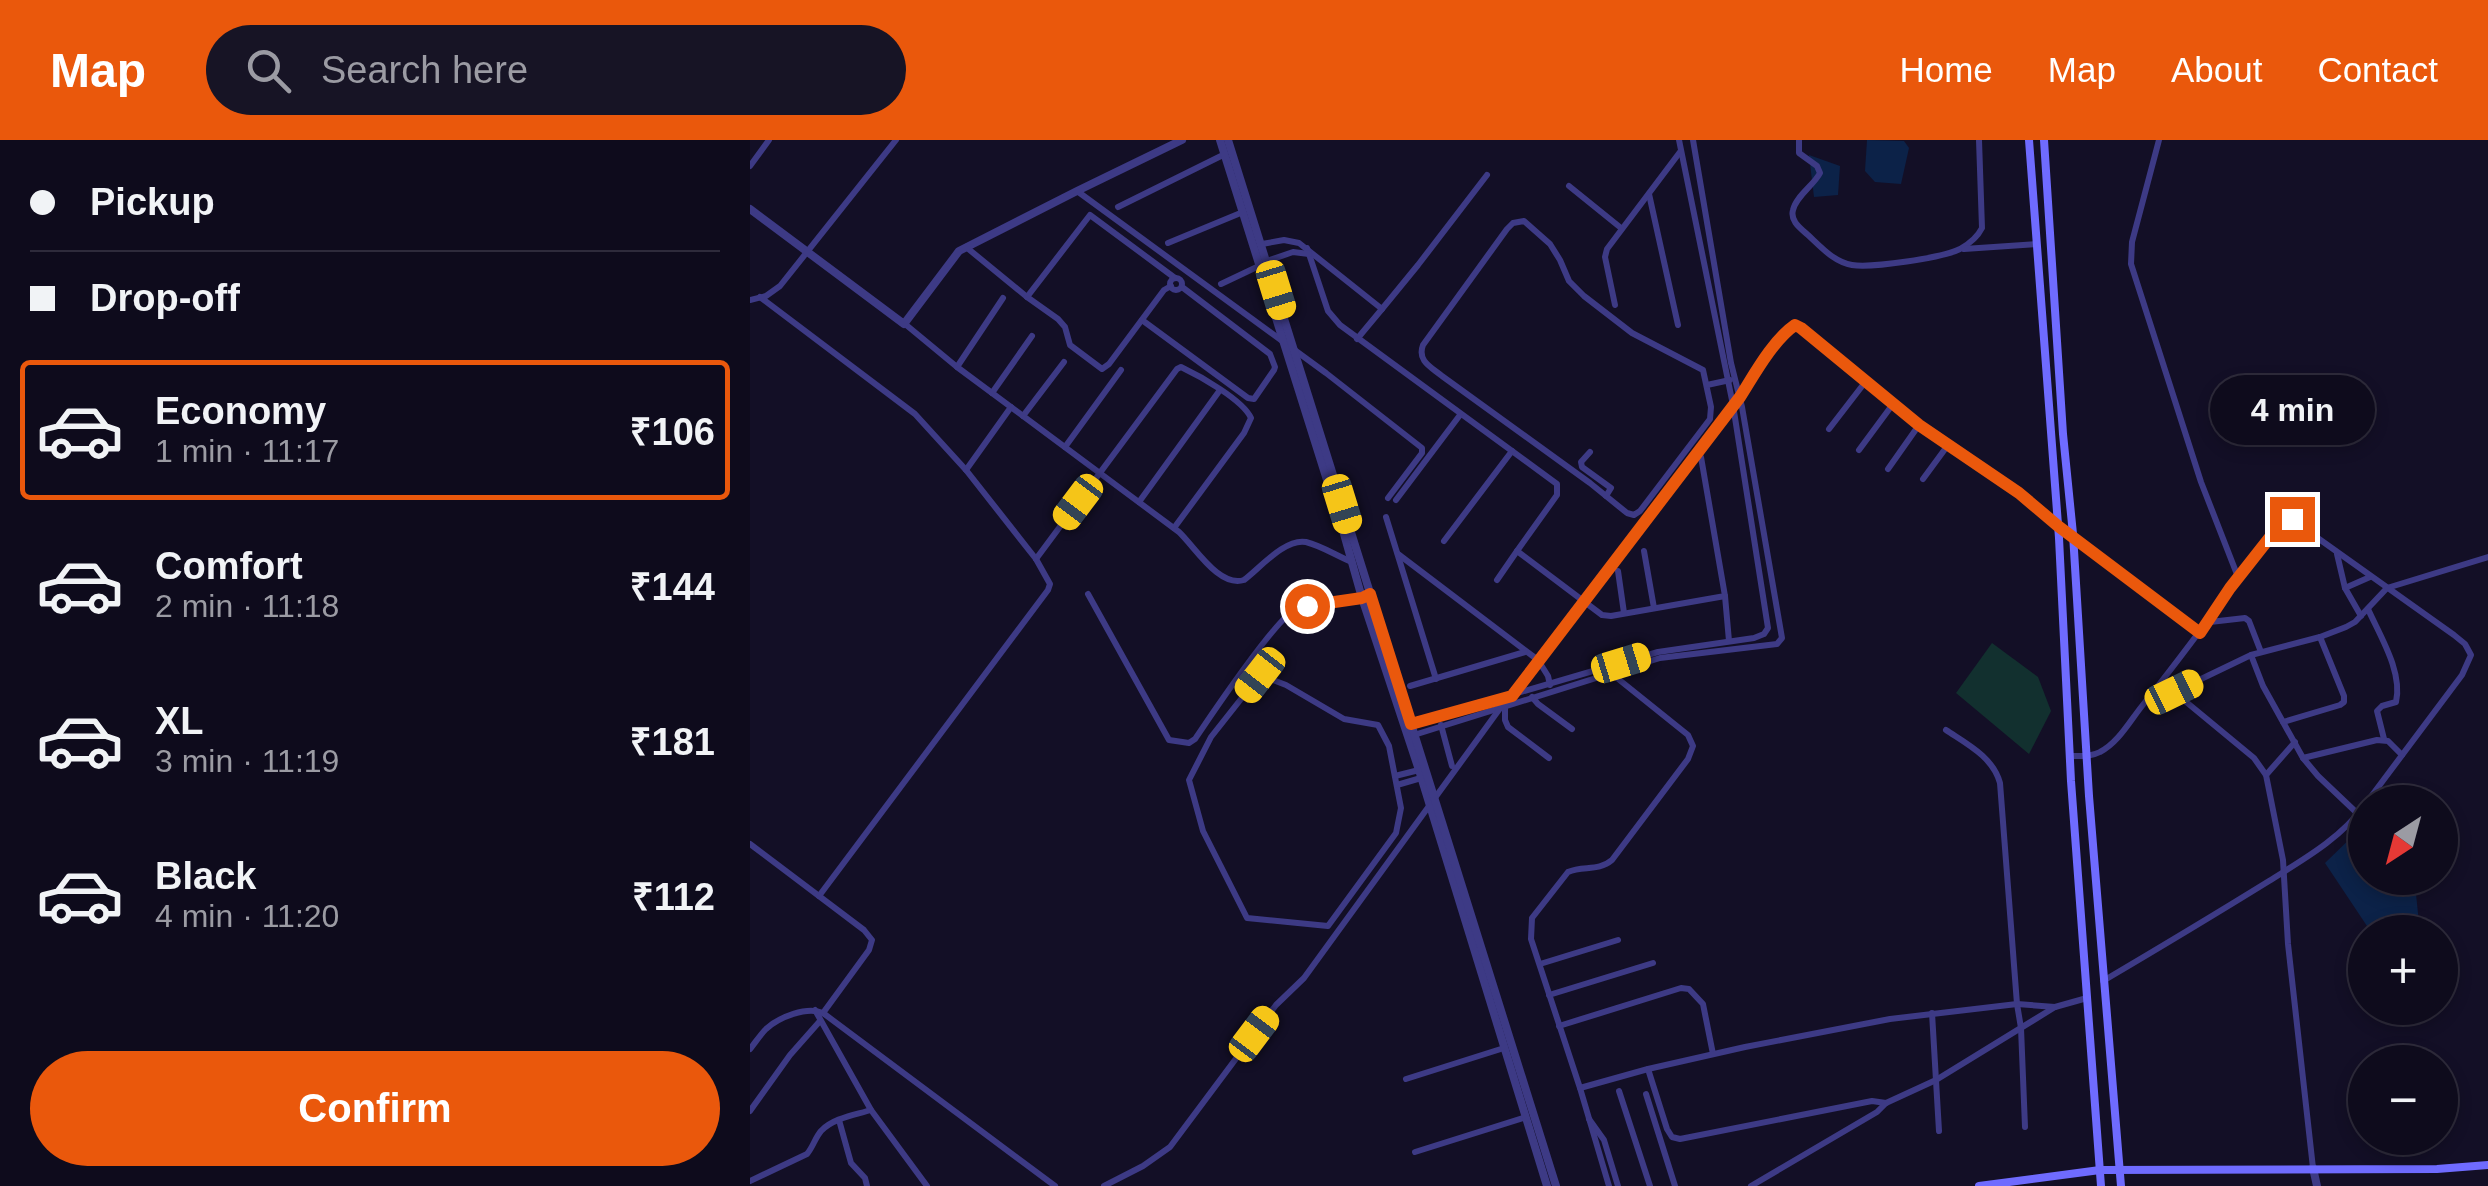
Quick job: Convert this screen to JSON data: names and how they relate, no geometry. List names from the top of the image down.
{
  "north": "bottom left",
  "page": {
    "header": "Map",
    "search": "Search here",
    "nav": [
      "Home",
      "Map",
      "About",
      "Contact"
    ],
    "banner": ["Pickup", "Drop-off"],
    "list": [
      {
        "name": "Economy",
        "note": "1 min · 11:17",
        "value": "₹106"
      },
      {
        "name": "Comfort",
        "note": "2 min · 11:18",
        "value": "₹144"
      },
      {
        "name": "XL",
        "note": "3 min · 11:19",
        "value": "₹181"
      },
      {
        "name": "Black",
        "note": "4 min · 11:20",
        "value": "₹112"
      }
    ],
    "bubble": "4 min",
    "map_buttons": ["+", "−"],
    "buttons": "Confirm"
  }
}
